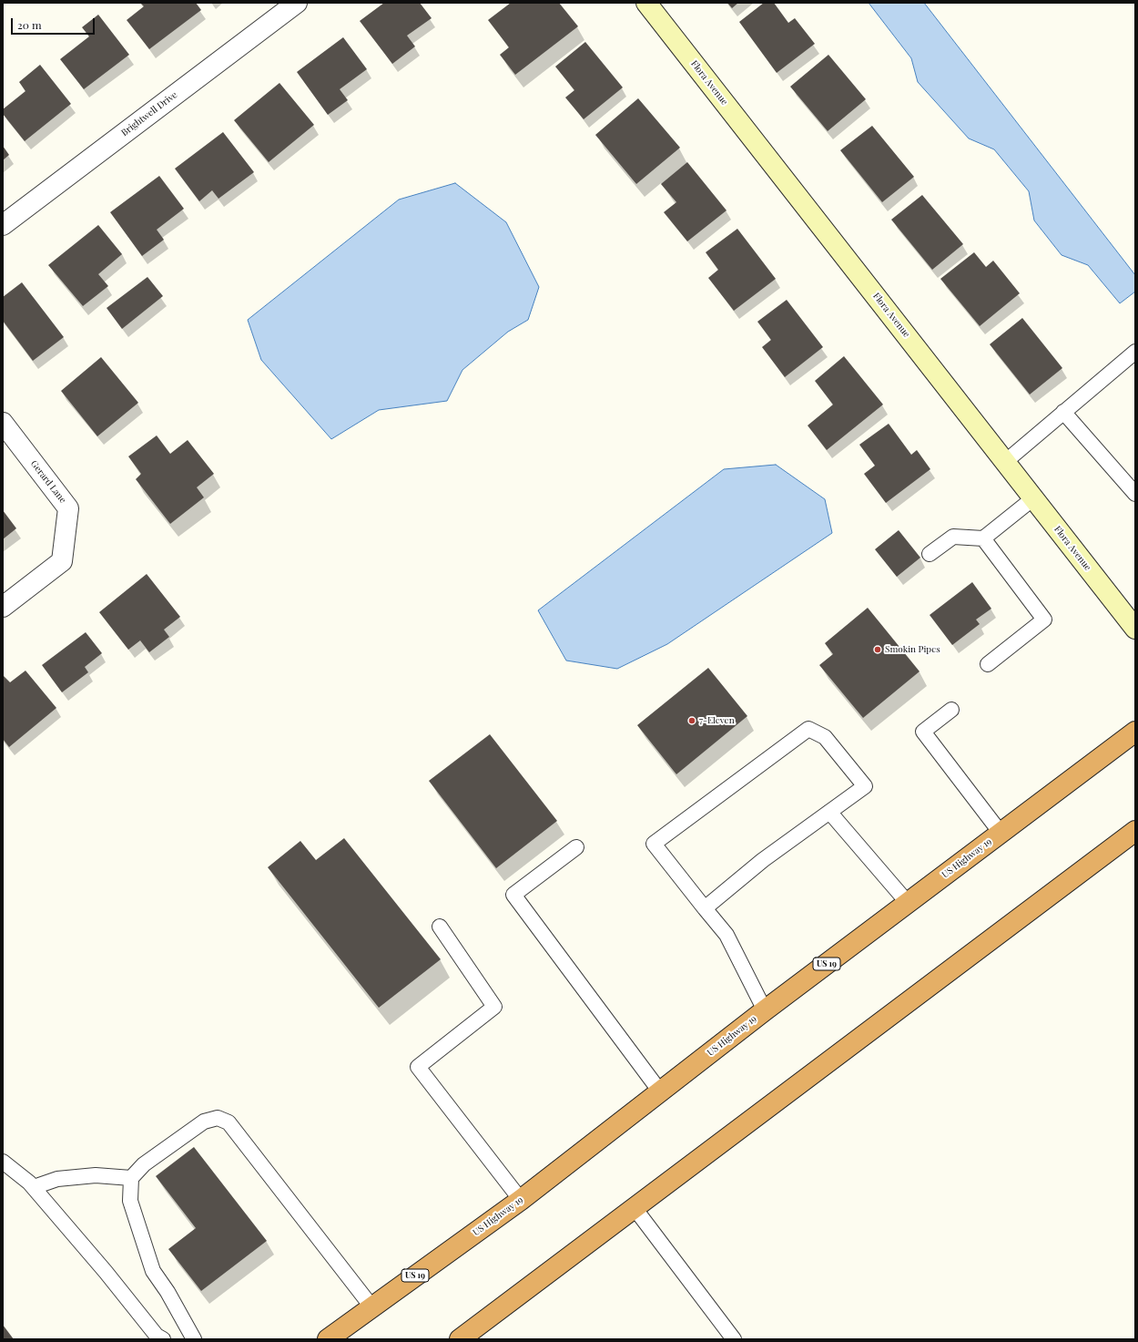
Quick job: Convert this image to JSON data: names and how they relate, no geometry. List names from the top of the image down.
{
  "streets": {
    "highway": ["US Highway 19", "US 19"],
    "street": ["Flora Avenue", "Brightwell Drive", "Gerard Lane"]
  },
  "places": ["Smokin Pipes", "7-Eleven"],
  "scale_bar": "20 m"
}
